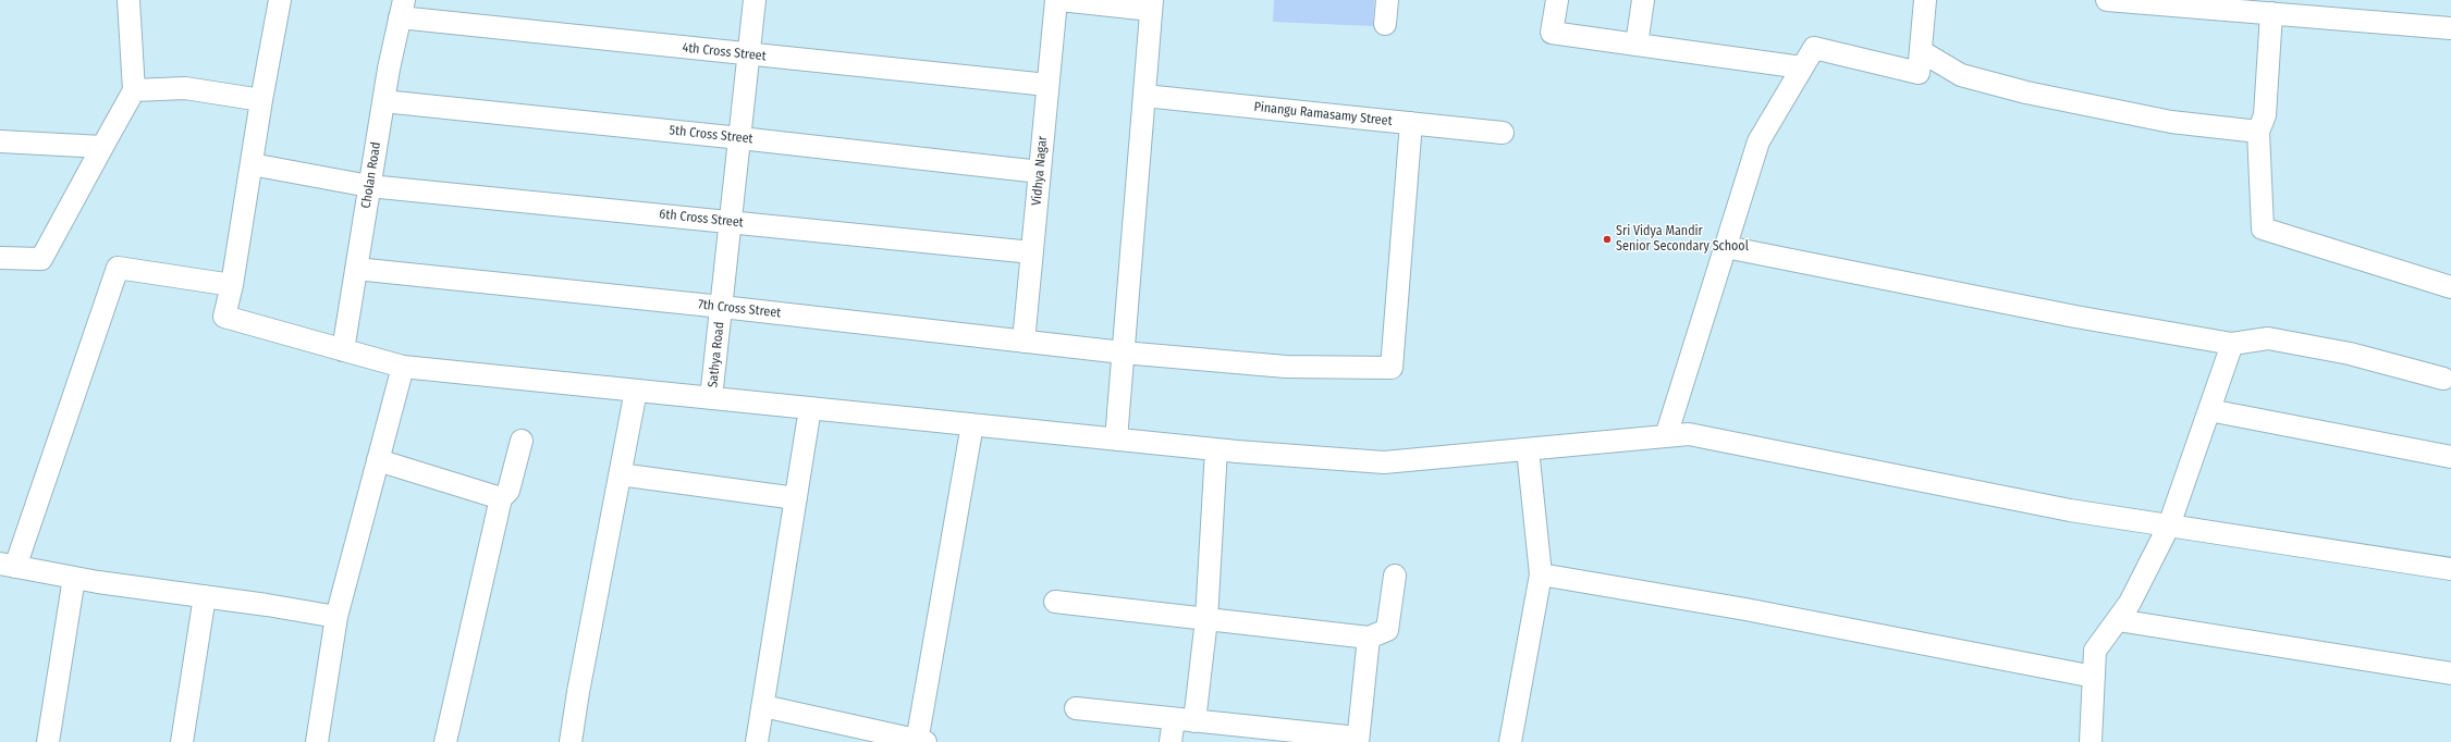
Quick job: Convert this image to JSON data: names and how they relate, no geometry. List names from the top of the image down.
{
  "streets": {
    "street": [
      "4th Cross Street",
      "Pinangu Ramasamy Street",
      "5th Cross Street",
      "Vidhya Nagar",
      "Cholan Road",
      "6th Cross Street",
      "7th Cross Street",
      "Sathya Road"
    ]
  },
  "crossings": [
    ["4th Cross Street", "Vidhya Nagar"],
    ["4th Cross Street", "Cholan Road"],
    ["4th Cross Street", "Sathya Road"],
    ["Pinangu Ramasamy Street", "7th Cross Street"],
    ["5th Cross Street", "Vidhya Nagar"],
    ["5th Cross Street", "Cholan Road"],
    ["5th Cross Street", "Sathya Road"],
    ["Vidhya Nagar", "6th Cross Street"],
    ["Vidhya Nagar", "7th Cross Street"],
    ["Cholan Road", "6th Cross Street"],
    ["Cholan Road", "7th Cross Street"],
    ["6th Cross Street", "Sathya Road"],
    ["7th Cross Street", "Sathya Road"]
  ],
  "places": ["Sri Vidya Mandir Senior Secondary School"]
}
